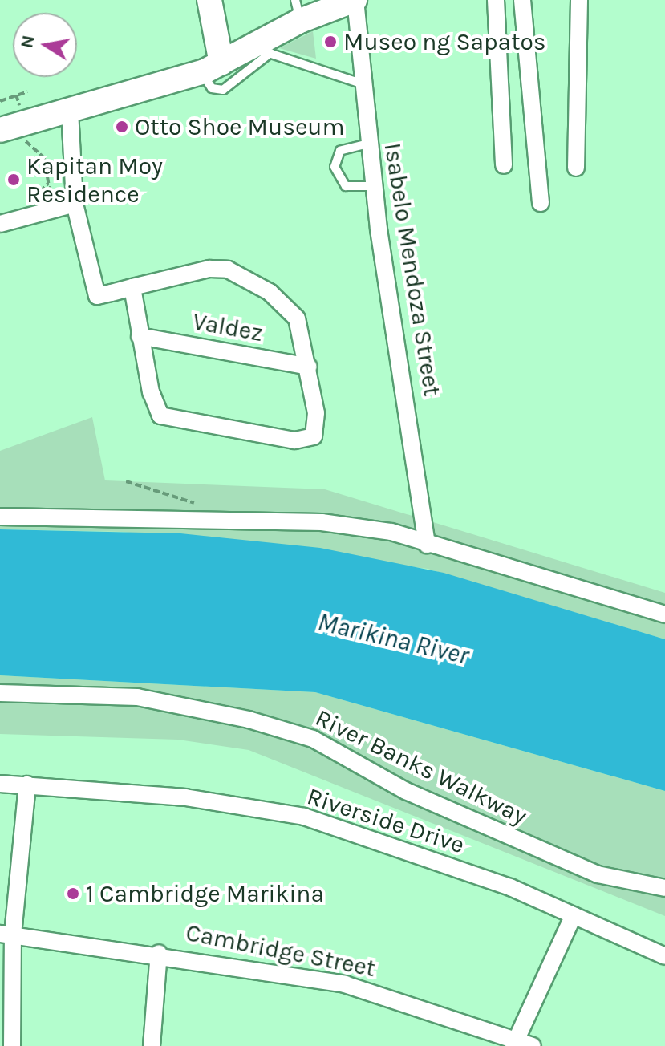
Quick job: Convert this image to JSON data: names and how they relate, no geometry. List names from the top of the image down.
{
  "streets": {
    "street": [
      "Isabelo Mendoza Street",
      "Valdez",
      "River Banks Walkway",
      "Riverside Drive",
      "Cambridge Street"
    ]
  },
  "water": ["Marikina River"],
  "places": [
    "Museo ng Sapatos",
    "Otto Shoe Museum",
    "Kapitan Moy Residence",
    "1 Cambridge Marikina"
  ],
  "north": "left"
}
